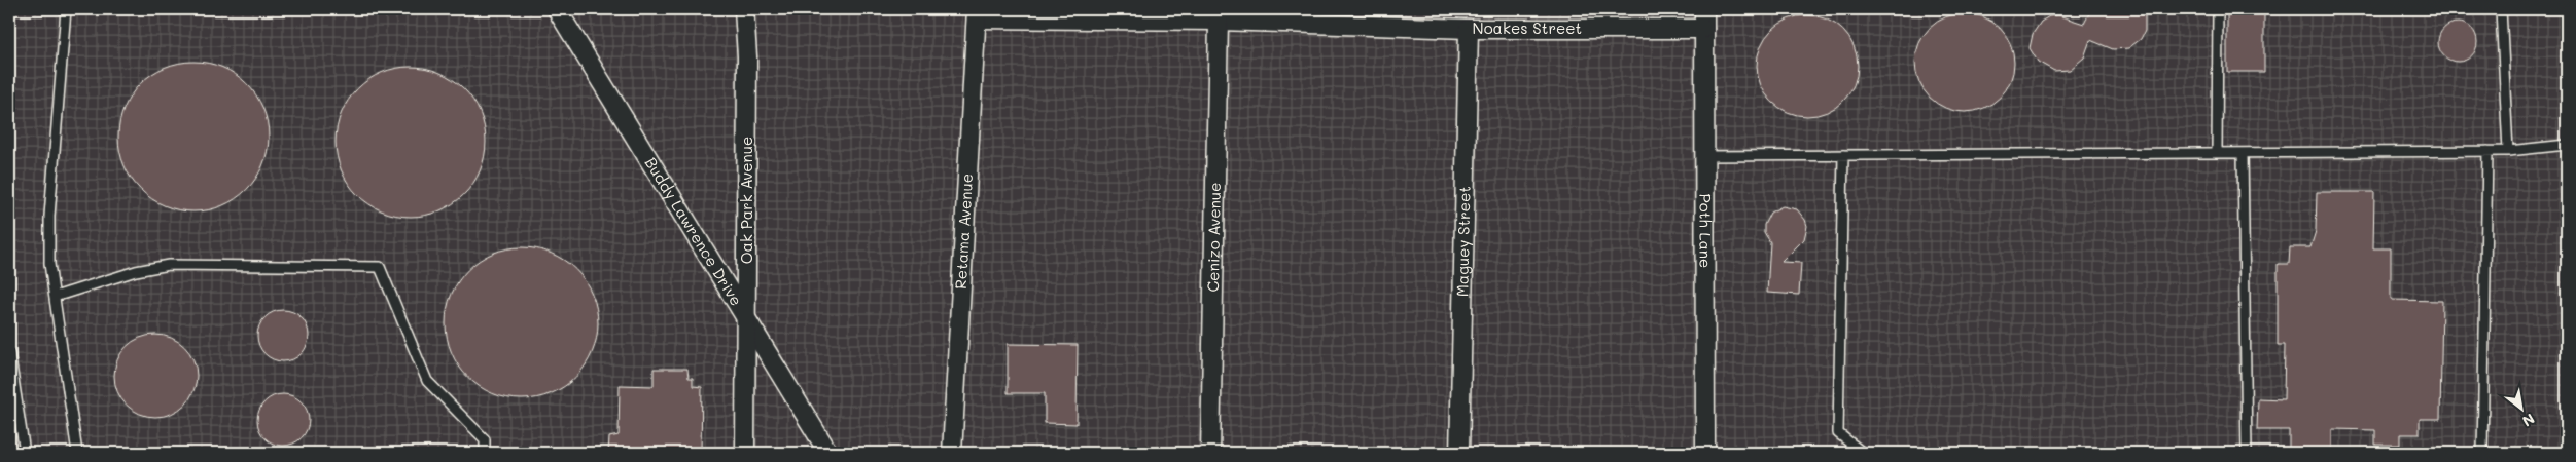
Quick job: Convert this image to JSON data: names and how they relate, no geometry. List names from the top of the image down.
{
  "streets": {
    "street": [
      "Noakes Street",
      "Oak Park Avenue",
      "Buddy Lawrence Drive",
      "Retama Avenue",
      "Poth Lane",
      "Cenizo Avenue",
      "Maguey Street"
    ]
  },
  "crossings": [
    ["Noakes Street", "Retama Avenue"],
    ["Noakes Street", "Poth Lane"],
    ["Noakes Street", "Cenizo Avenue"],
    ["Noakes Street", "Maguey Street"],
    ["Oak Park Avenue", "Buddy Lawrence Drive"]
  ],
  "north": "bottom right"
}
